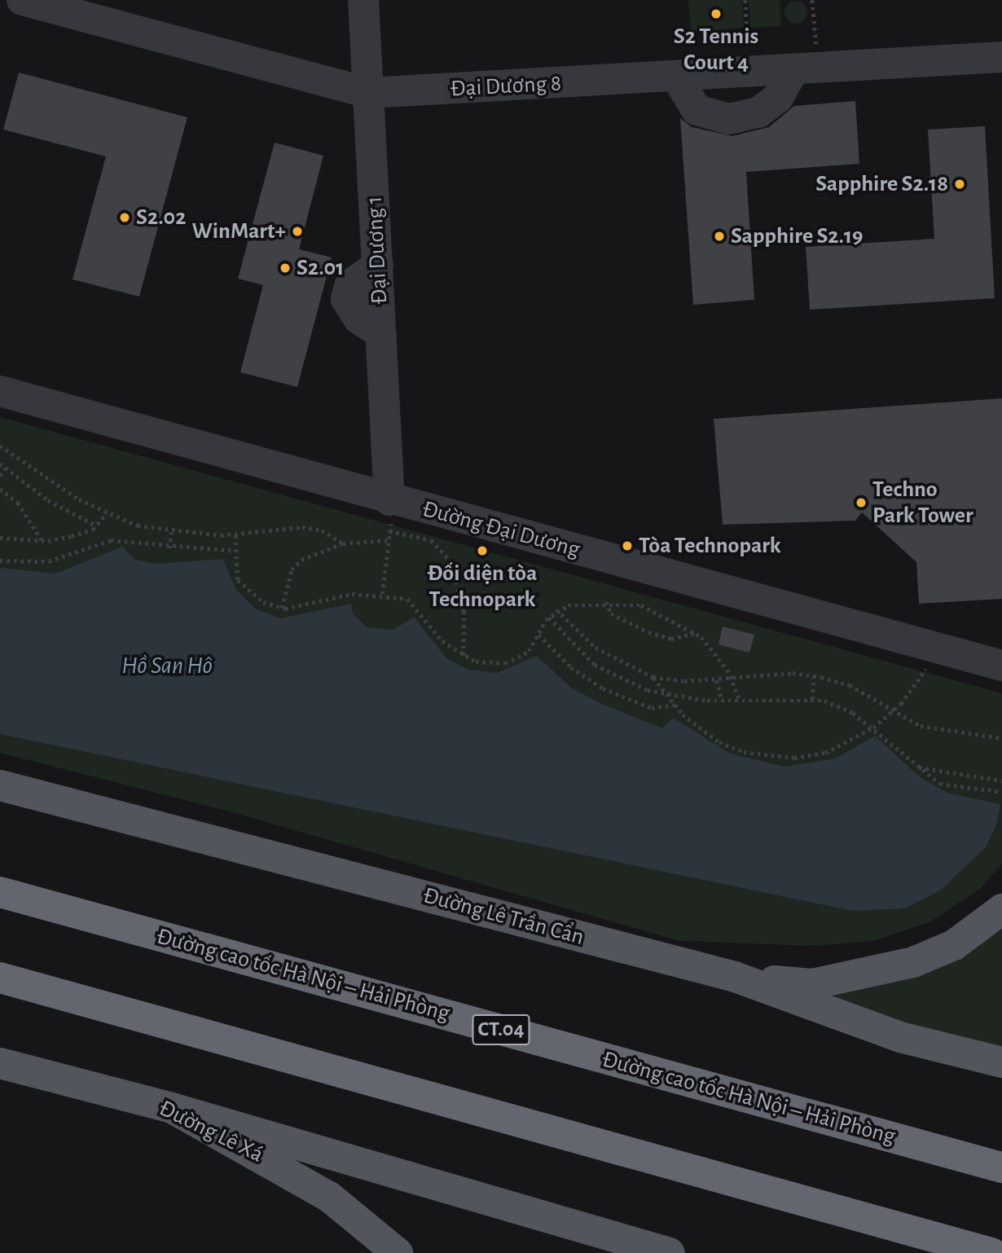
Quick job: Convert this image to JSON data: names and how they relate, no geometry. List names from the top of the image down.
{
  "streets": {
    "highway": ["Đường cao tốc Hà Nội – Hải Phòng", "CT.04"],
    "main road": ["Đường Lê Trần Cẩn", "Đường Lê Xá"],
    "street": ["Đại Dương 8", "Đại Dương 1", "Đường Đại Dương"]
  },
  "crossings": [
    ["Đại Dương 8", "Đại Dương 1"],
    ["Đại Dương 1", "Đường Đại Dương"]
  ],
  "water": ["Hồ San Hô"],
  "places": [
    "S2 Tennis Court 4",
    "Sapphire S2.18",
    "S2.02",
    "WinMart+",
    "Sapphire S2.19",
    "S2.01",
    "Techno Park Tower",
    "Tòa Technopark",
    "Đối diện tòa Technopark"
  ]
}
